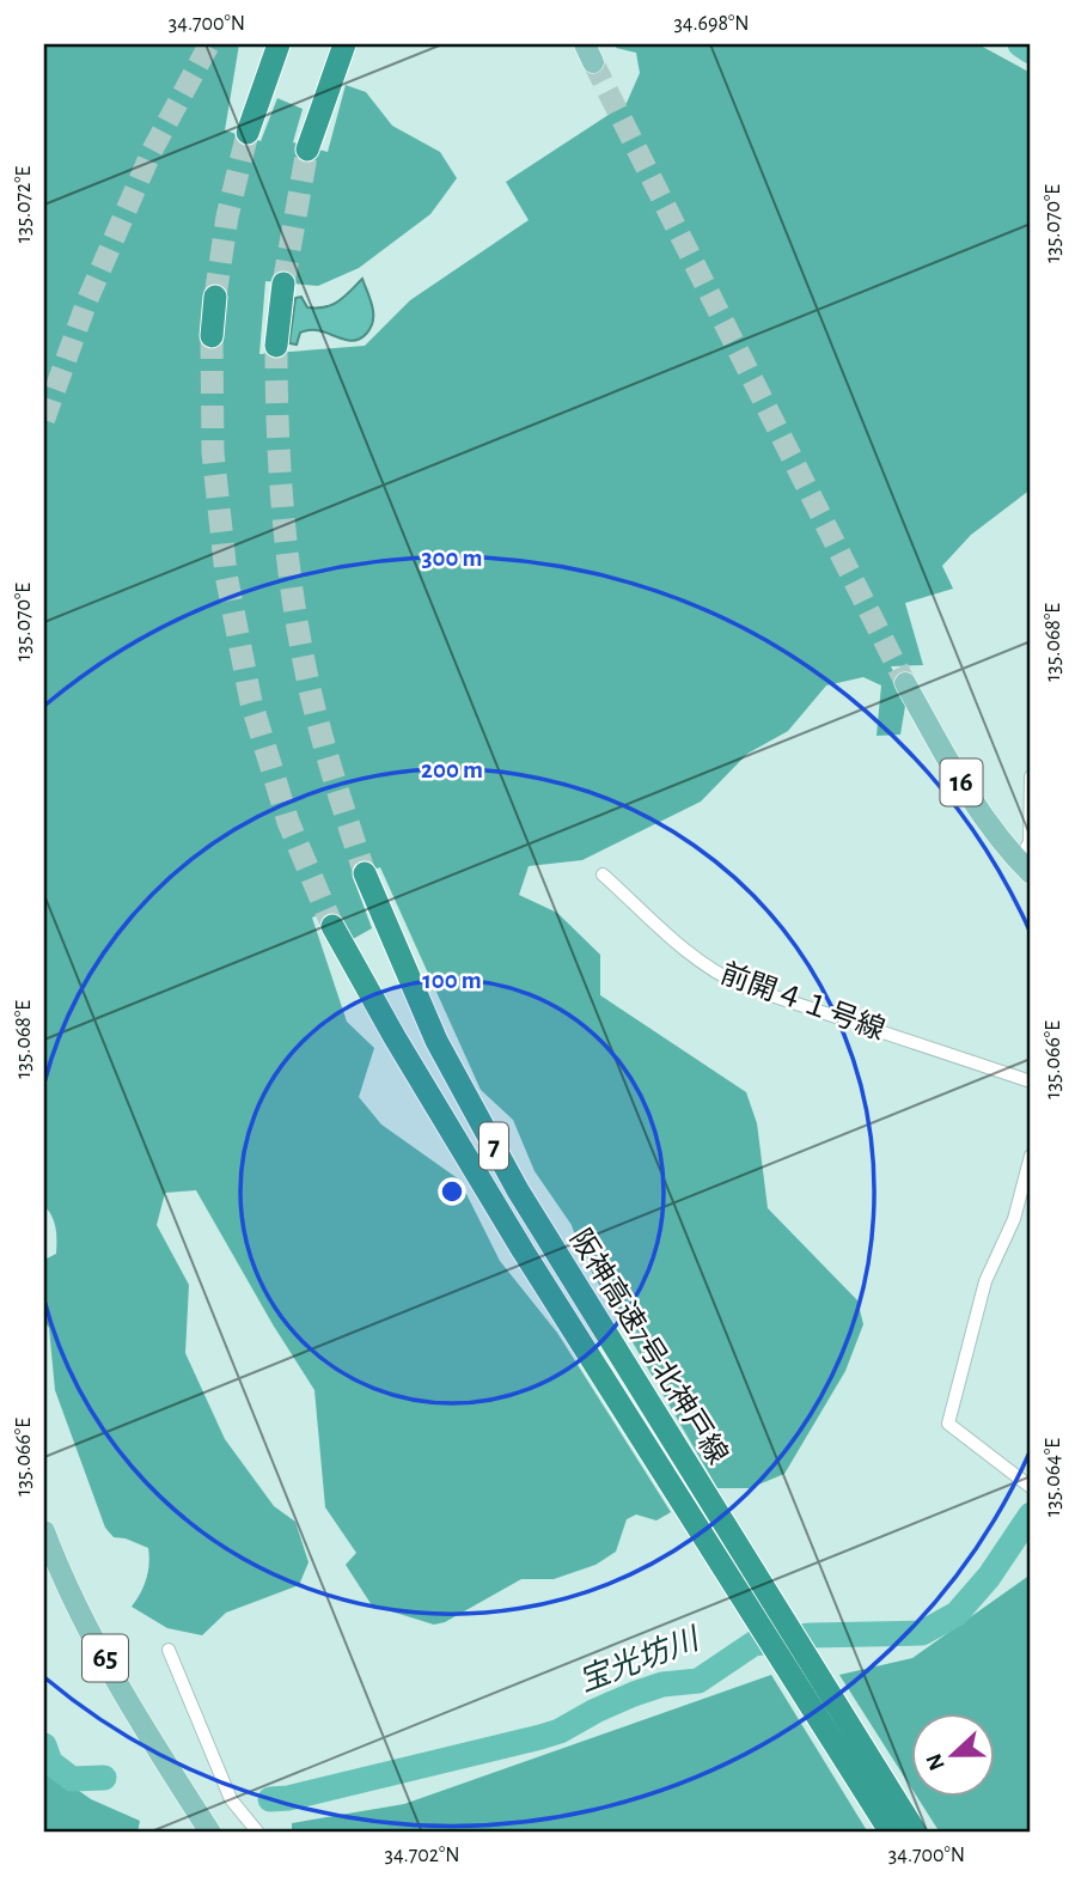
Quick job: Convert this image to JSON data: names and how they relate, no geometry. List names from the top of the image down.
{
  "streets": {
    "highway": ["7", "阪神高速7号北神戸線"],
    "main road": ["16", "65"],
    "street": ["前開４１号線"]
  },
  "water": ["宝光坊川"],
  "north": "left",
  "coordinates": [
    "34.700°N",
    "34.698°N",
    "135.072°E",
    "135.070°E",
    "135.068°E",
    "135.066°E",
    "135.064°E",
    "34.702°N"
  ],
  "rings": ["300 m", "200 m", "100 m"]
}
